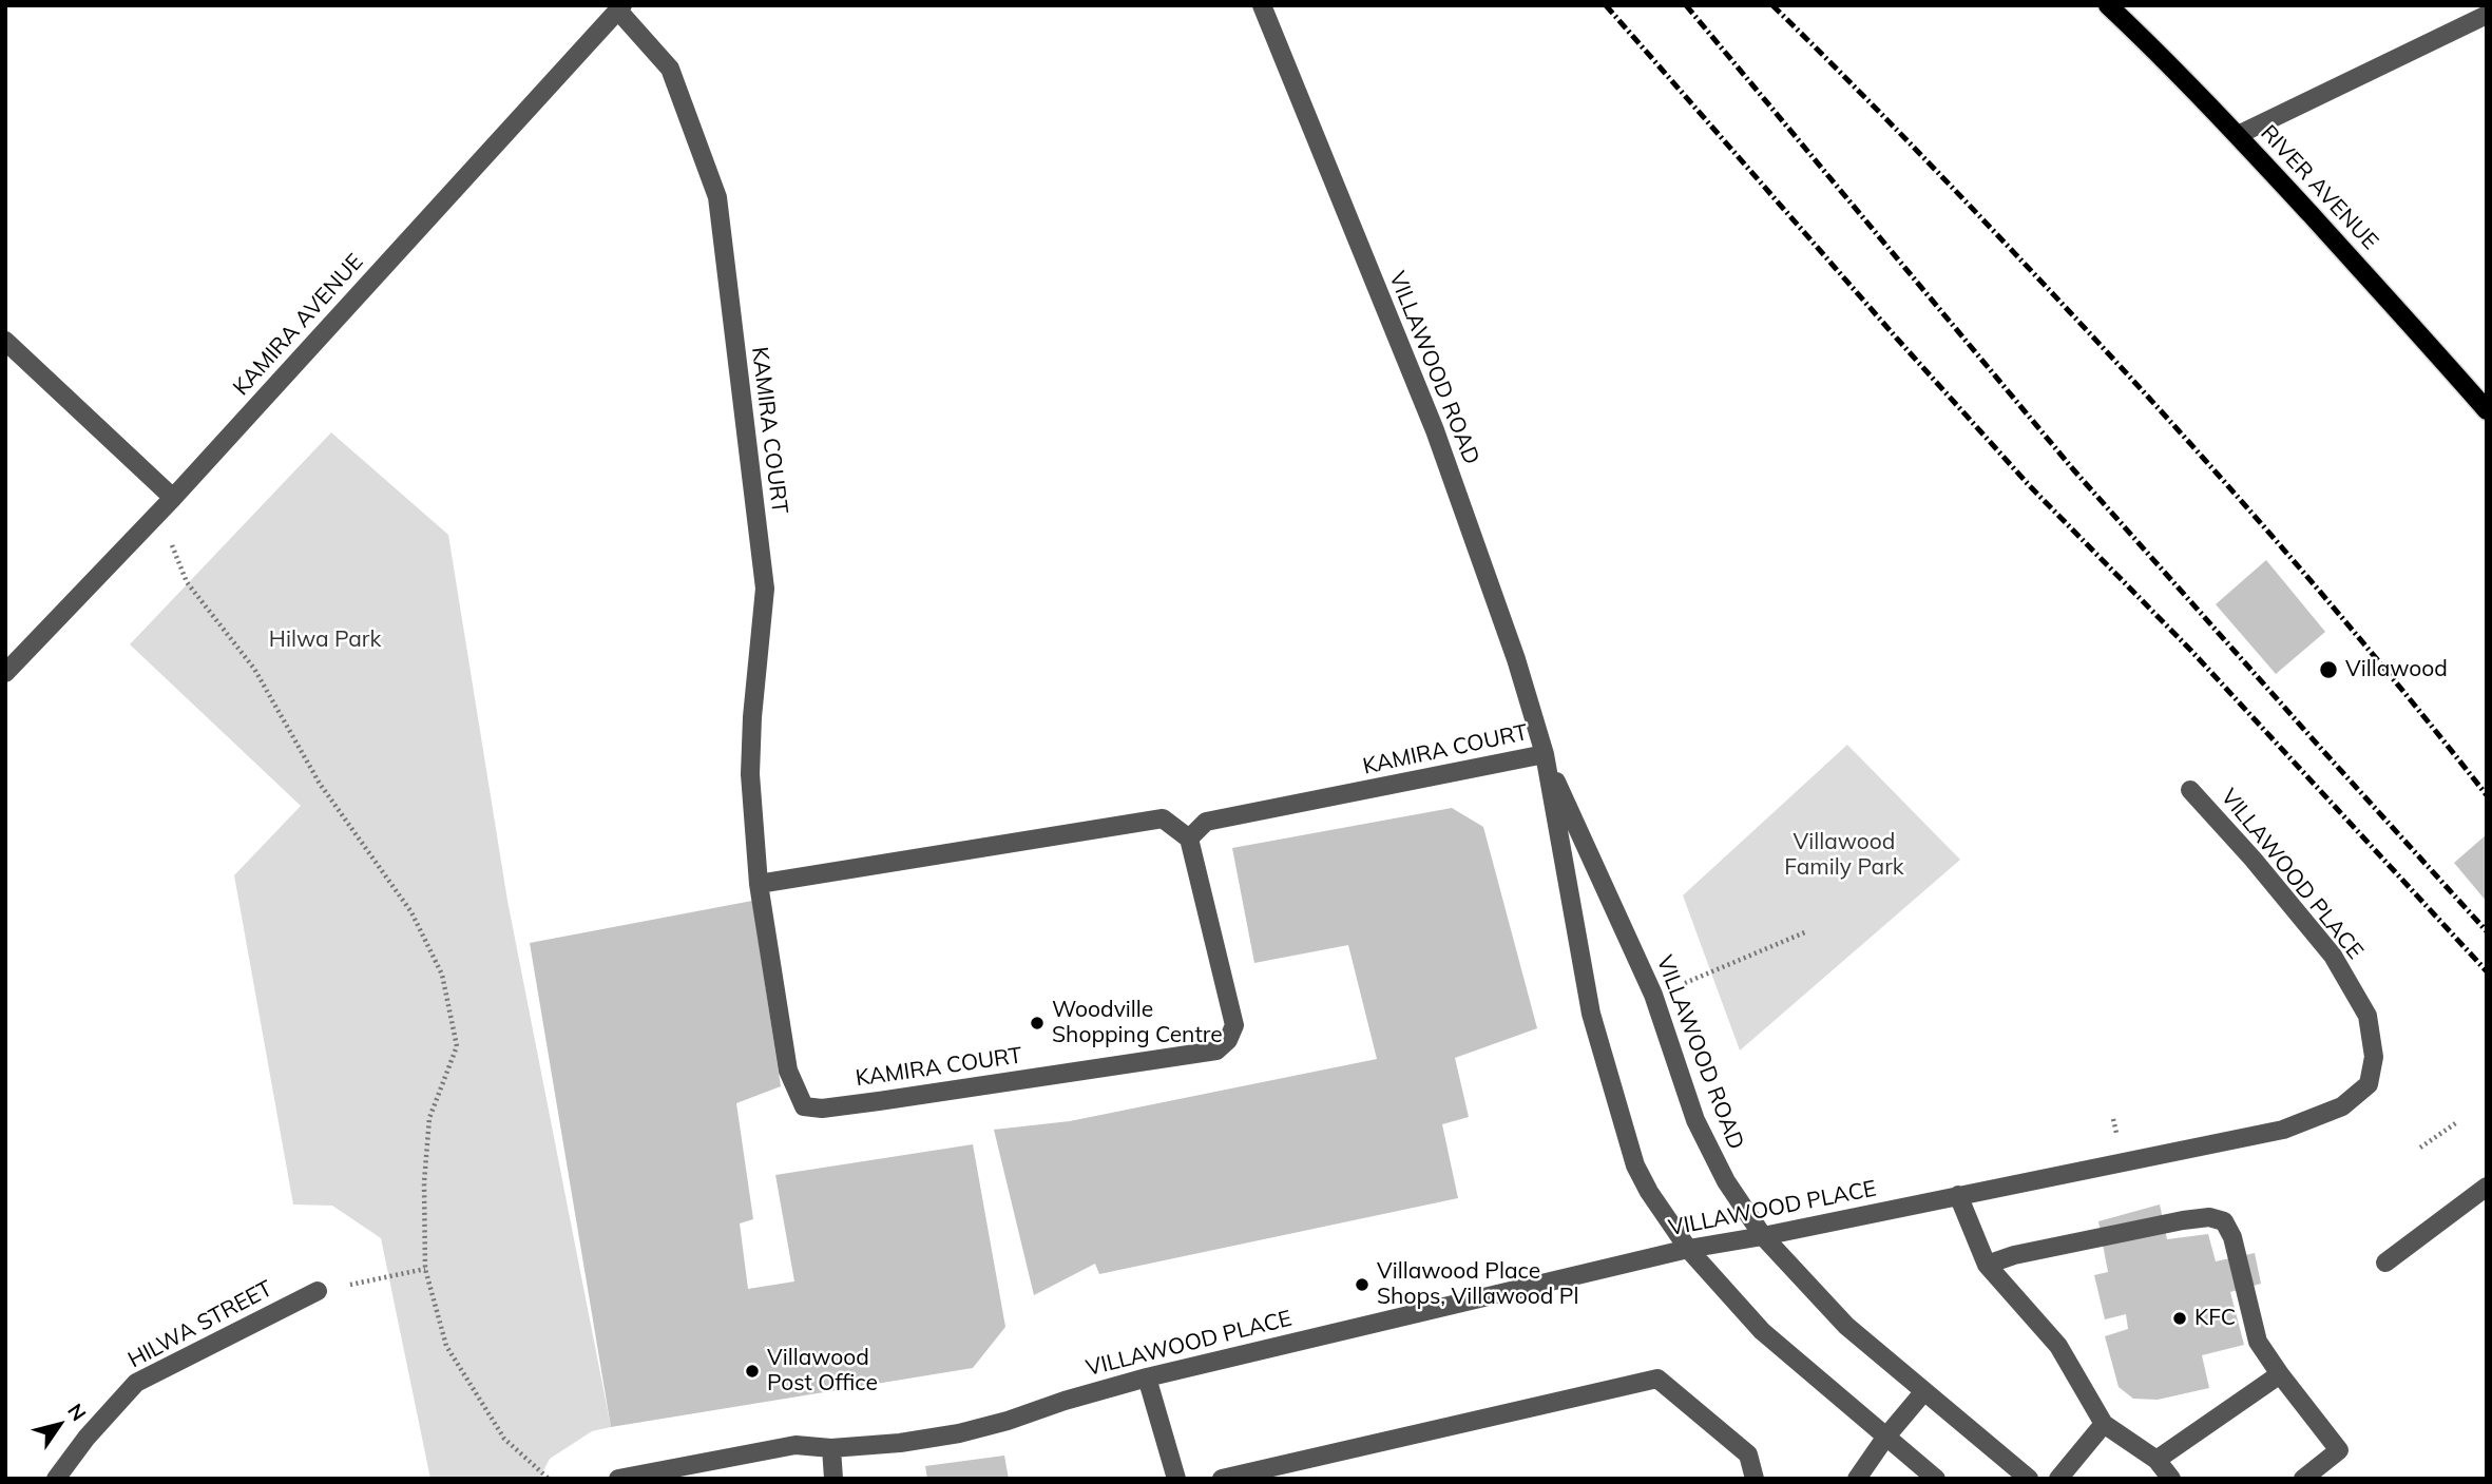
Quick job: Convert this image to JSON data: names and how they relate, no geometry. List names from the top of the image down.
{
  "streets": {
    "main road": ["RIVER AVENUE"],
    "street": [
      "KAMIRA AVENUE",
      "VILLAWOOD ROAD",
      "KAMIRA COURT",
      "VILLAWOOD PLACE",
      "HILWA STREET"
    ]
  },
  "crossings": [
    ["KAMIRA AVENUE", "KAMIRA COURT"],
    ["VILLAWOOD ROAD", "KAMIRA COURT"],
    ["VILLAWOOD ROAD", "VILLAWOOD PLACE"]
  ],
  "parks": ["Hilwa Park", "Villawood Family Park"],
  "places": [
    "Villawood",
    "Woodville Shopping Centre",
    "Villawood Place Shops, Villawood Pl",
    "KFC",
    "Villawood Post Office"
  ],
  "north": "top right"
}
